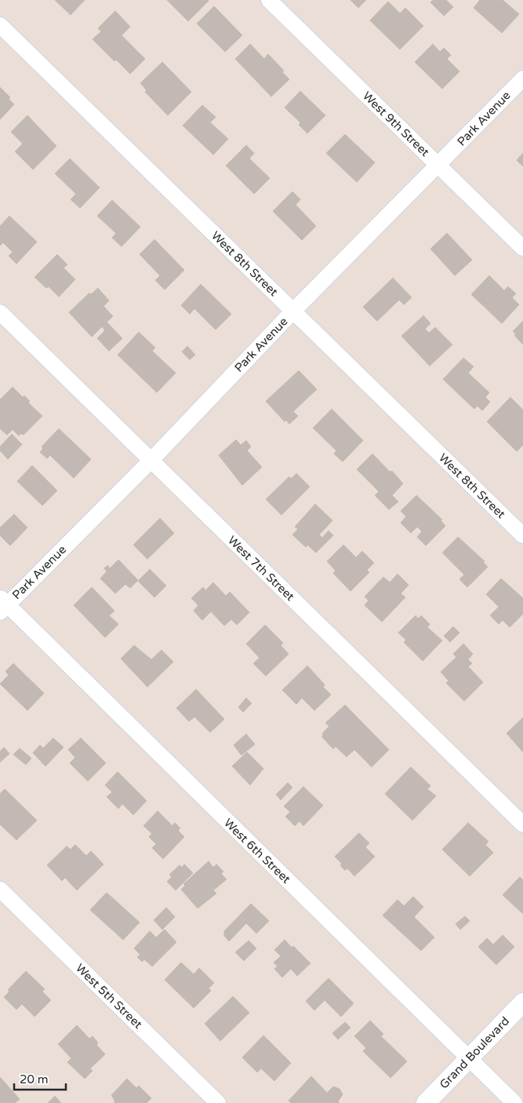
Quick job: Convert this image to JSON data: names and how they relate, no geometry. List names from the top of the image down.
{
  "streets": {
    "street": [
      "Park Avenue",
      "West 9th Street",
      "West 8th Street",
      "West 7th Street",
      "West 6th Street",
      "West 5th Street",
      "Grand Boulevard"
    ]
  },
  "crossings": [
    ["Park Avenue", "West 9th Street"],
    ["Park Avenue", "West 8th Street"],
    ["Park Avenue", "West 7th Street"],
    ["Park Avenue", "West 6th Street"],
    ["West 6th Street", "Grand Boulevard"]
  ],
  "scale_bar": "20 m"
}
